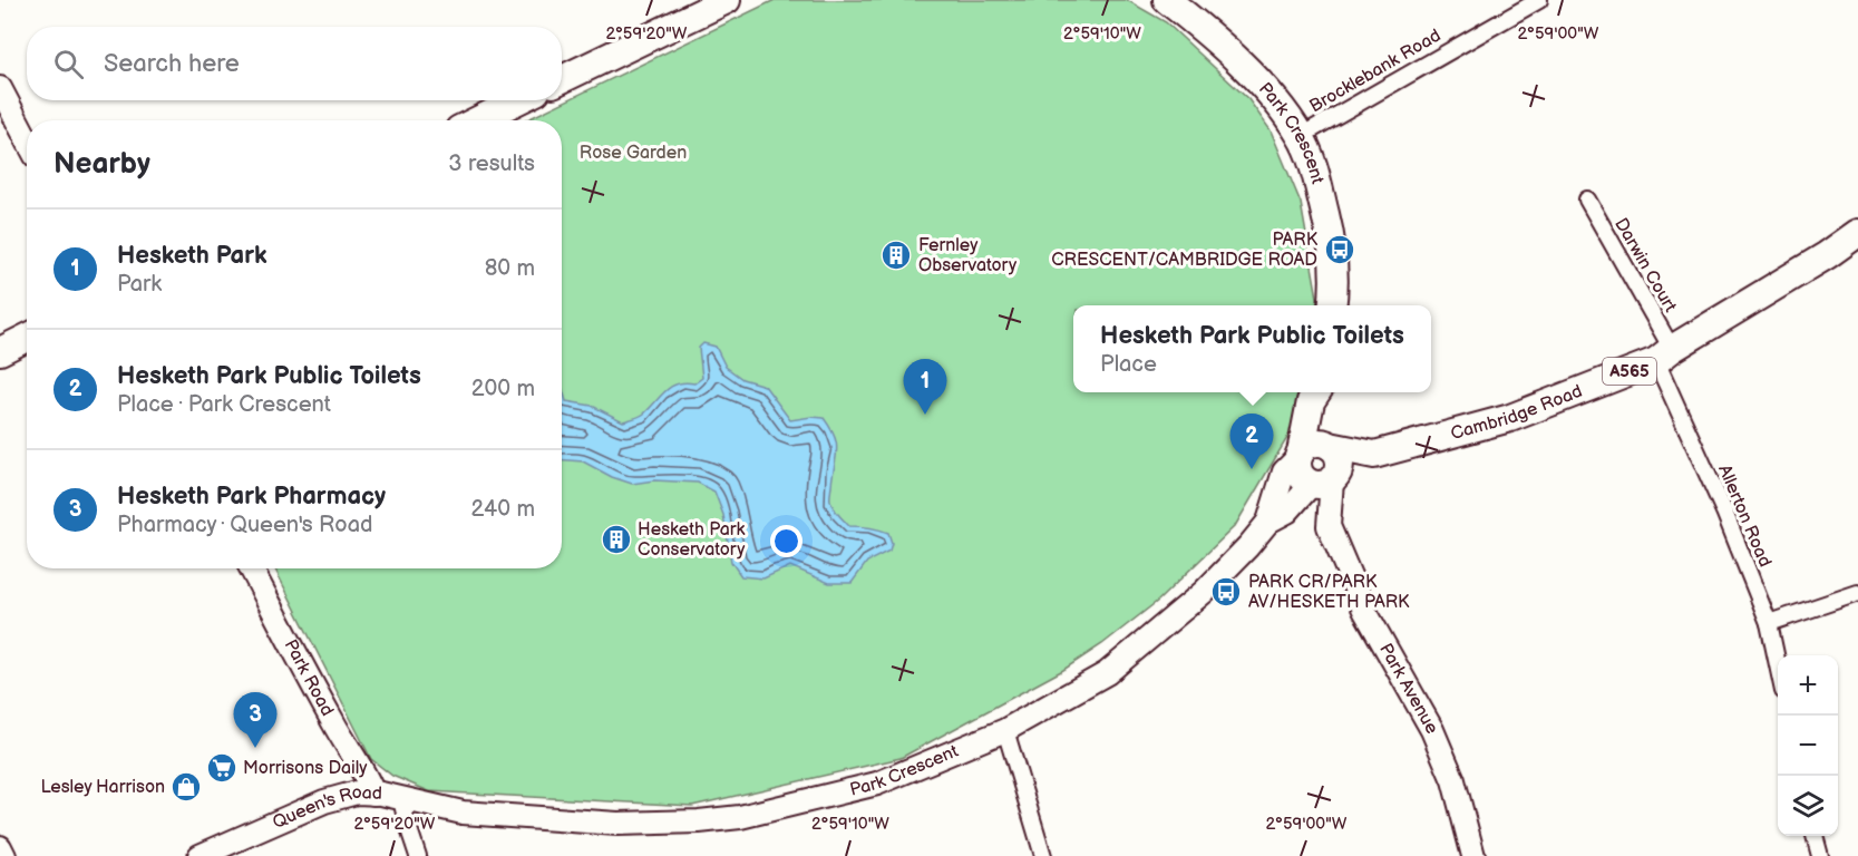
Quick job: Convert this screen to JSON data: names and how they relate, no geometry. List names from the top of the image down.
{
  "streets": {
    "highway": ["Park Crescent", "A565", "Cambridge Road"],
    "main road": ["Park Road", "Park Avenue", "Queen's Road"],
    "street": ["Brocklebank Road", "Darwin Court", "Allerton Road"]
  },
  "crossings": [
    ["Brocklebank Road", "Park Crescent"],
    ["Park Crescent", "A565"],
    ["Park Crescent", "Cambridge Road"],
    ["Park Crescent", "Park Avenue"],
    ["Park Crescent", "Queen's Road"],
    ["Darwin Court", "Cambridge Road"],
    ["Darwin Court", "Allerton Road"],
    ["A565", "Cambridge Road"],
    ["A565", "Park Avenue"],
    ["Cambridge Road", "Allerton Road"],
    ["Cambridge Road", "Park Avenue"],
    ["Park Road", "Queen's Road"]
  ],
  "parks": ["Rose Garden"],
  "places": {
    "bus stop": ["PARK CRESCENT/CAMBRIDGE ROAD", "PARK CR/PARK AV/HESKETH PARK"],
    "building": ["Fernley Observatory", "Hesketh Park Conservatory"],
    "supermarket": ["Morrisons Daily"],
    "shop": ["Lesley Harrison"]
  },
  "page": {
    "search": "Search here",
    "heading": ["Nearby", "3 results"],
    "list": [
      {
        "mark": "1",
        "name": "Hesketh Park",
        "note": "Park",
        "value": "80 m"
      },
      {
        "mark": "2",
        "name": "Hesketh Park Public Toilets",
        "note": "Place · Park Crescent",
        "value": "200 m"
      },
      {
        "mark": "3",
        "name": "Hesketh Park Pharmacy",
        "note": "Pharmacy · Queen's Road",
        "value": "240 m"
      }
    ],
    "popup": ["Hesketh Park Public Toilets", "Place"],
    "pins": ["1", "2", "3"],
    "map_buttons": ["+", "−"]
  },
  "coordinates": ["2°59'20\"W", "2°59'10\"W", "2°59'00\"W"]
}
